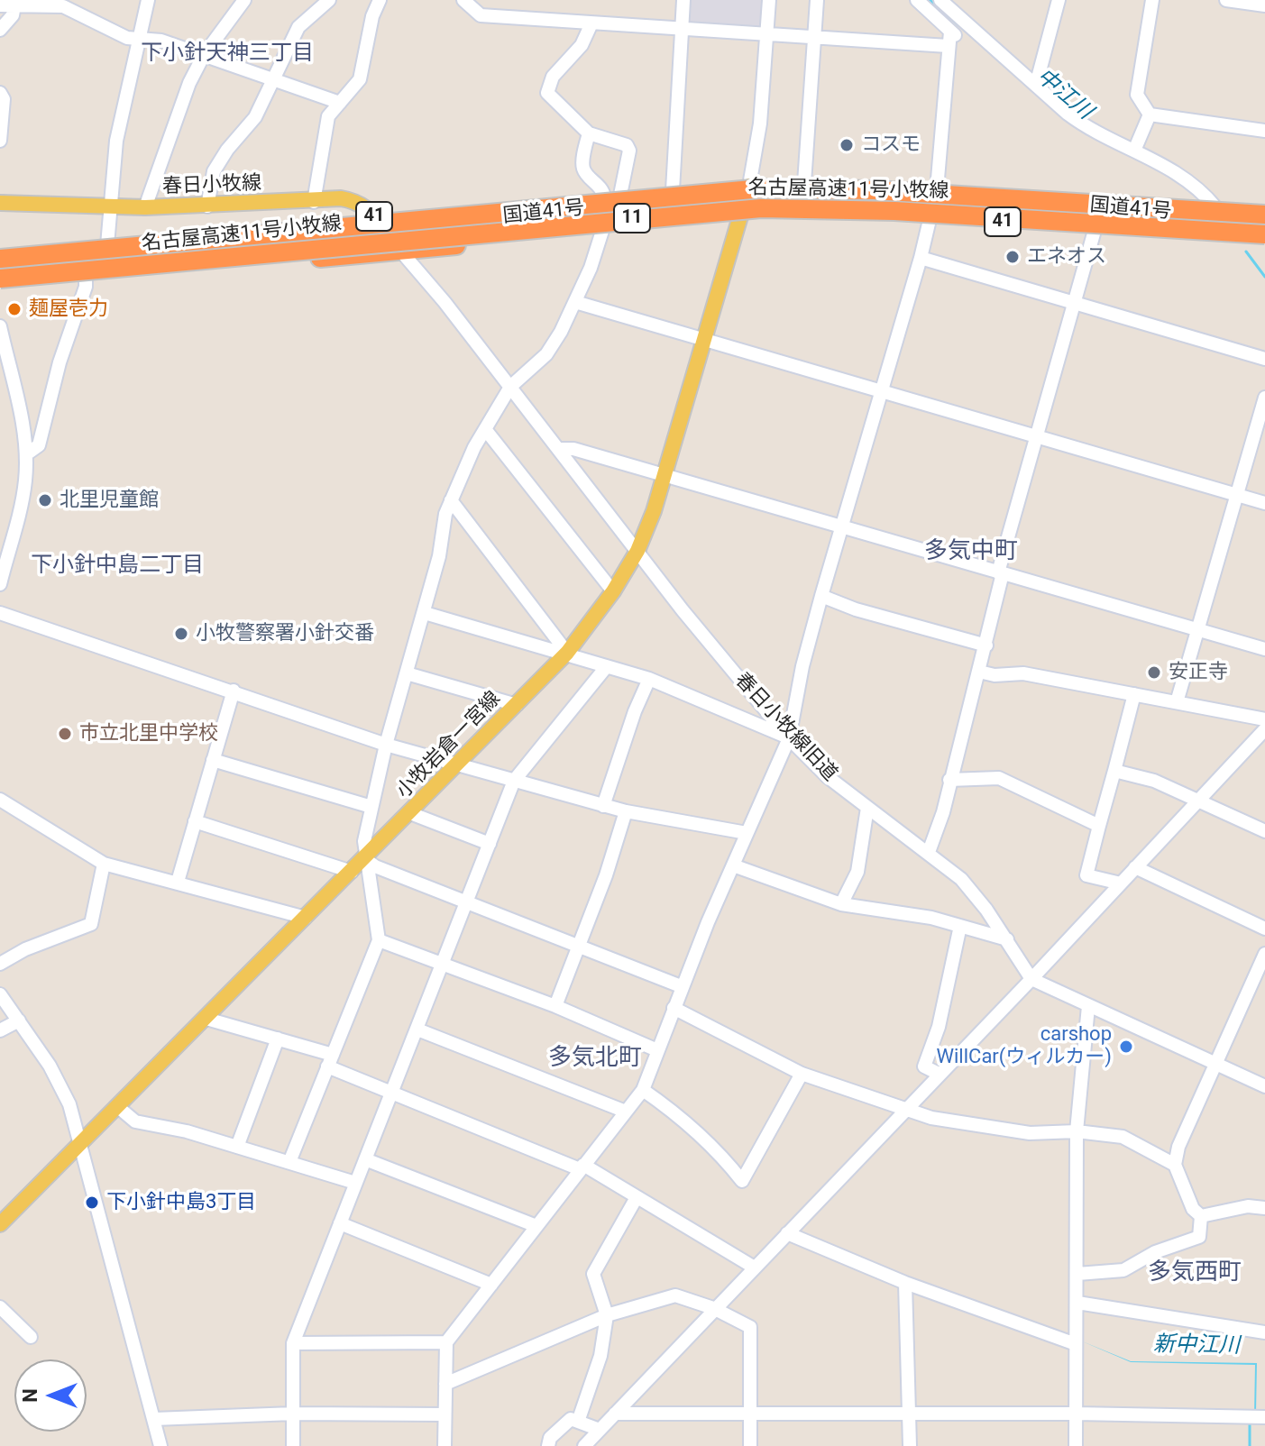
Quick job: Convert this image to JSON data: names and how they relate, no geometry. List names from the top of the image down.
{
  "streets": {
    "highway": [
      "名古屋高速11号小牧線",
      "国道41号",
      "41",
      "11"
    ],
    "main road": ["春日小牧線", "小牧岩倉一宮線"],
    "street": ["春日小牧線旧道"]
  },
  "crossings": [
    ["春日小牧線", "名古屋高速11号小牧線"],
    ["春日小牧線", "国道41号"],
    ["春日小牧線", "春日小牧線旧道"],
    ["名古屋高速11号小牧線", "国道41号"],
    ["名古屋高速11号小牧線", "春日小牧線旧道"],
    ["国道41号", "春日小牧線旧道"],
    ["国道41号", "小牧岩倉一宮線"],
    ["春日小牧線旧道", "小牧岩倉一宮線"]
  ],
  "districts": [
    "下小針天神三丁目",
    "多気中町",
    "下小針中島二丁目",
    "多気北町",
    "多気西町"
  ],
  "water": ["中江川", "新中江川"],
  "places": [
    "コスモ",
    "エネオス",
    "麺屋壱力",
    "北里児童館",
    "小牧警察署小針交番",
    "安正寺",
    "市立北里中学校",
    "carshop WillCar(ウィルカー)",
    "下小針中島3丁目"
  ],
  "north": "left"
}
